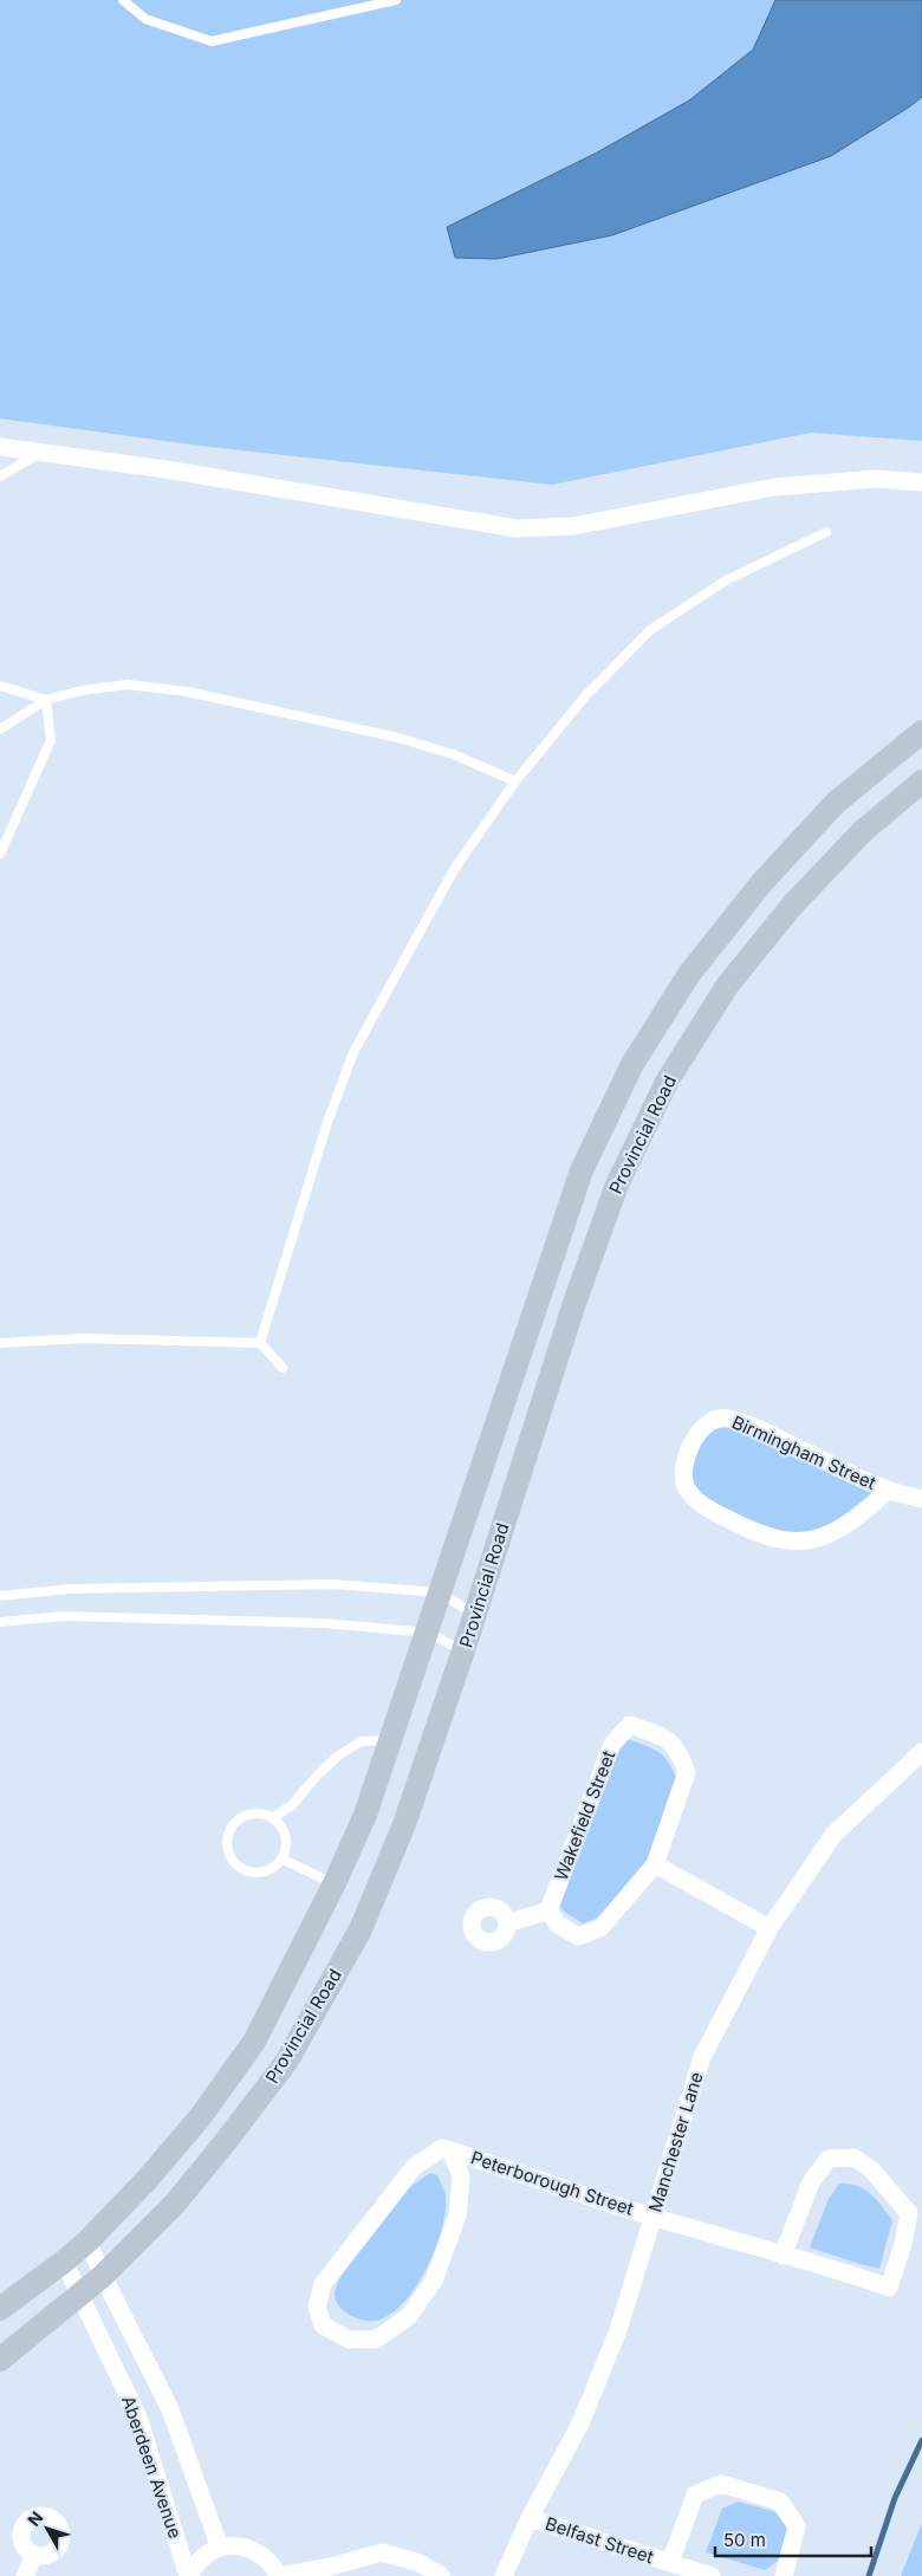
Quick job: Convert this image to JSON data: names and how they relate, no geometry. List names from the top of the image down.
{
  "streets": {
    "street": [
      "Provincial Road",
      "Birmingham Street",
      "Wakefield Street",
      "Manchester Lane",
      "Peterborough Street",
      "Aberdeen Avenue",
      "Belfast Street"
    ]
  },
  "crossings": [
    ["Provincial Road", "Aberdeen Avenue"],
    ["Manchester Lane", "Peterborough Street"],
    ["Manchester Lane", "Belfast Street"]
  ],
  "scale_bar": "50 m",
  "north": "top left"
}
